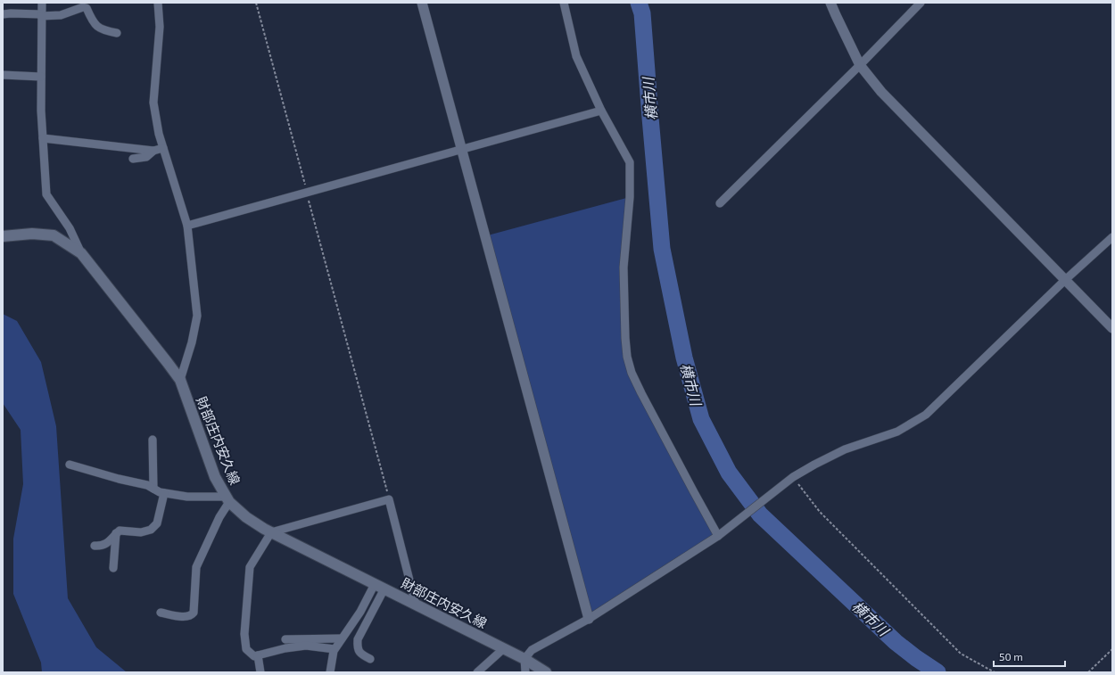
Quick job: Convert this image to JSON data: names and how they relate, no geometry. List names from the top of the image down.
{
  "streets": {
    "main road": ["財部庄内安久線"]
  },
  "water": ["横市川"],
  "scale_bar": "50 m"
}
